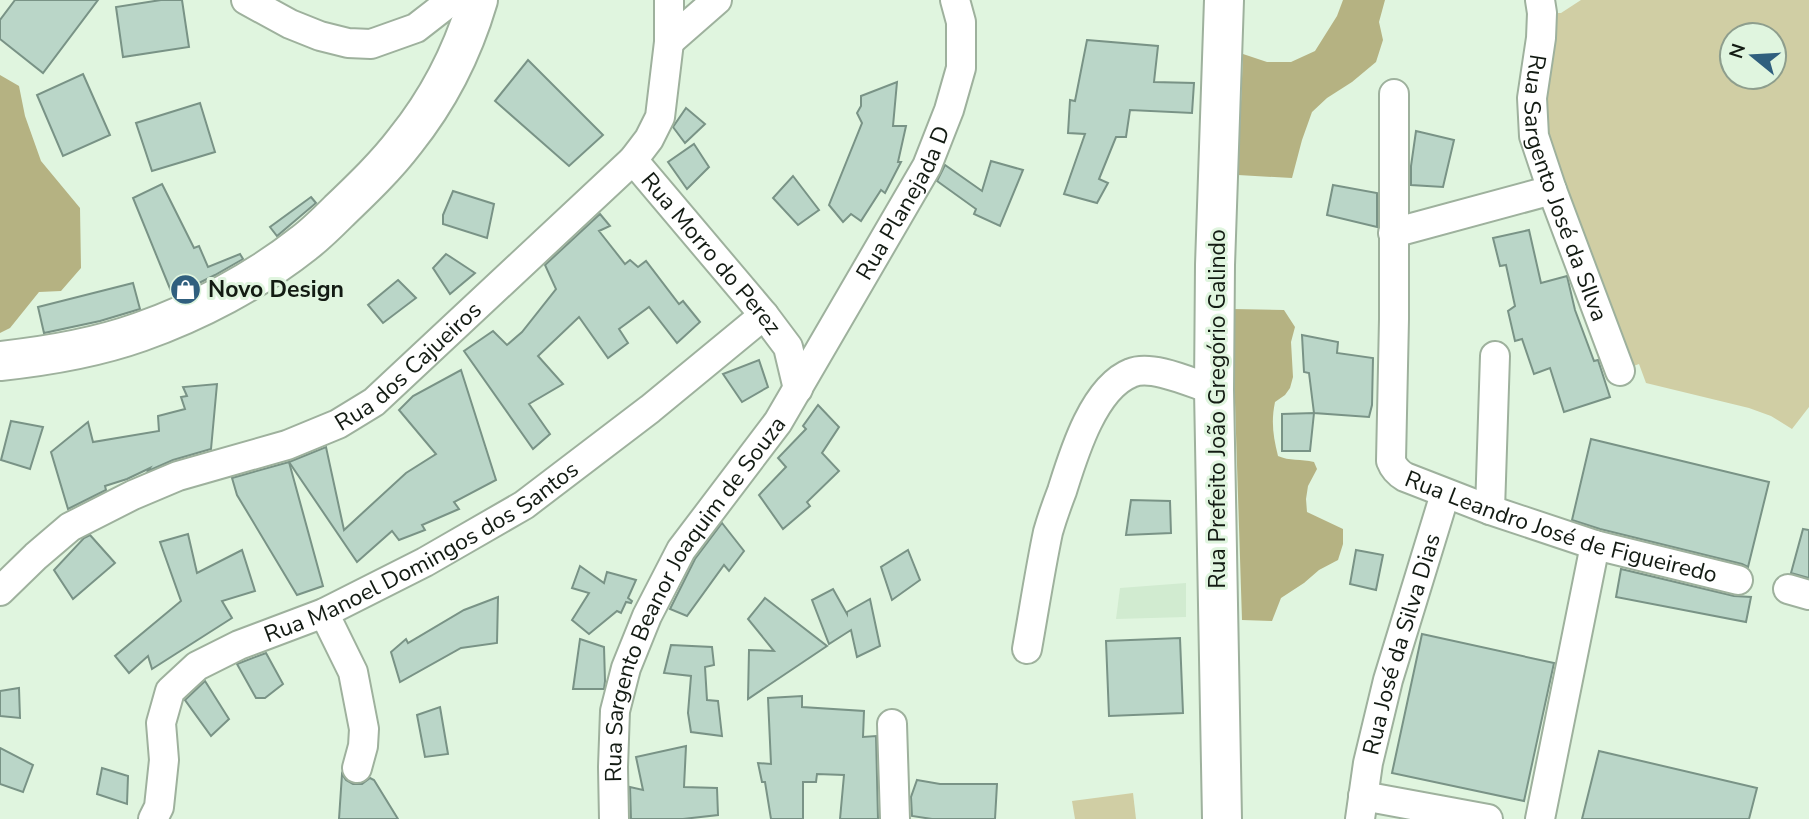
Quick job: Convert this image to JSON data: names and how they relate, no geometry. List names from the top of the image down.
{
  "streets": {
    "main road": ["Rua Prefeito João Gregório Galindo"],
    "street": [
      "Rua Sargento José da SIlva",
      "Rua Planejada D",
      "Rua Morro do Perez",
      "Rua dos Cajueiros",
      "Rua Leandro José de Figueiredo",
      "Rua Manoel Domingos dos Santos",
      "Rua Sargento Beanor Joaquim de Souza",
      "Rua José da Silva Dias"
    ]
  },
  "crossings": [
    ["Rua Planejada D", "Rua Morro do Perez"],
    ["Rua Planejada D", "Rua Sargento Beanor Joaquim de Souza"],
    ["Rua Morro do Perez", "Rua dos Cajueiros"],
    ["Rua Morro do Perez", "Rua Manoel Domingos dos Santos"],
    ["Rua Morro do Perez", "Rua Sargento Beanor Joaquim de Souza"],
    ["Rua Leandro José de Figueiredo", "Rua José da Silva Dias"]
  ],
  "places": {
    "shop": ["Novo Design"]
  },
  "north": "left"
}
